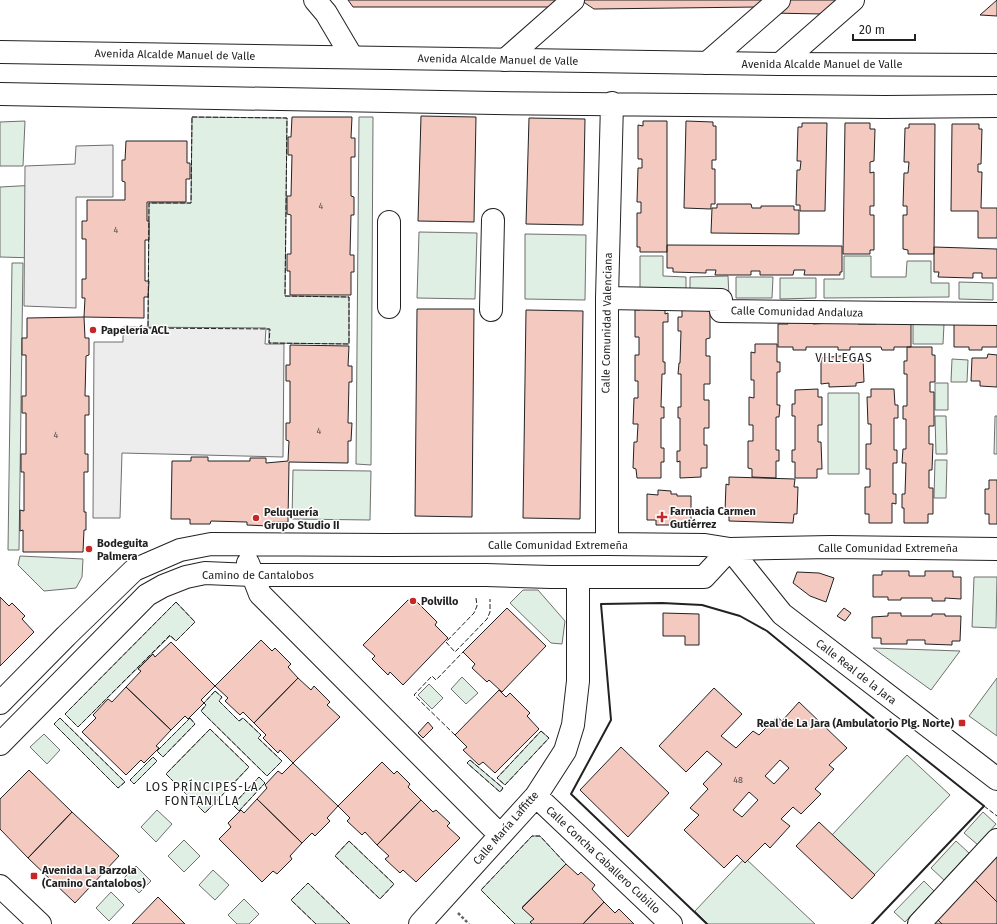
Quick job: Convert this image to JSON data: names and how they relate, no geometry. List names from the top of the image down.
{
  "streets": {
    "street": [
      "Avenida Alcalde Manuel de Valle",
      "Calle Comunidad Andaluza",
      "Calle Comunidad Valenciana",
      "Calle Comunidad Extremeña",
      "Camino de Cantalobos",
      "Calle Real de la Jara",
      "Calle María Laffitte",
      "Calle Concha Caballero Cubillo"
    ]
  },
  "crossings": [
    ["Calle Comunidad Andaluza", "Calle Comunidad Valenciana"],
    ["Calle Comunidad Valenciana", "Calle Comunidad Extremeña"],
    ["Calle Comunidad Extremeña", "Calle Real de la Jara"],
    ["Camino de Cantalobos", "Calle María Laffitte"],
    ["Calle María Laffitte", "Calle Concha Caballero Cubillo"]
  ],
  "districts": ["VILLEGAS", "LOS PRÍNCIPES-LA FONTANILLA"],
  "places": {
    "other": [
      "Papelería ACL",
      "Peluquería Grupo Studio II",
      "Bodeguita Palmera",
      "Polvillo"
    ],
    "health": ["Farmacia Carmen Gutiérrez"],
    "transit": ["Real de La Jara (Ambulatorio Plg. Norte)", "Avenida La Barzola (Camino Cantalobos)"]
  },
  "house_numbers": [
    "4",
    "4",
    "4",
    "4",
    "48"
  ],
  "scale_bar": "20 m"
}
